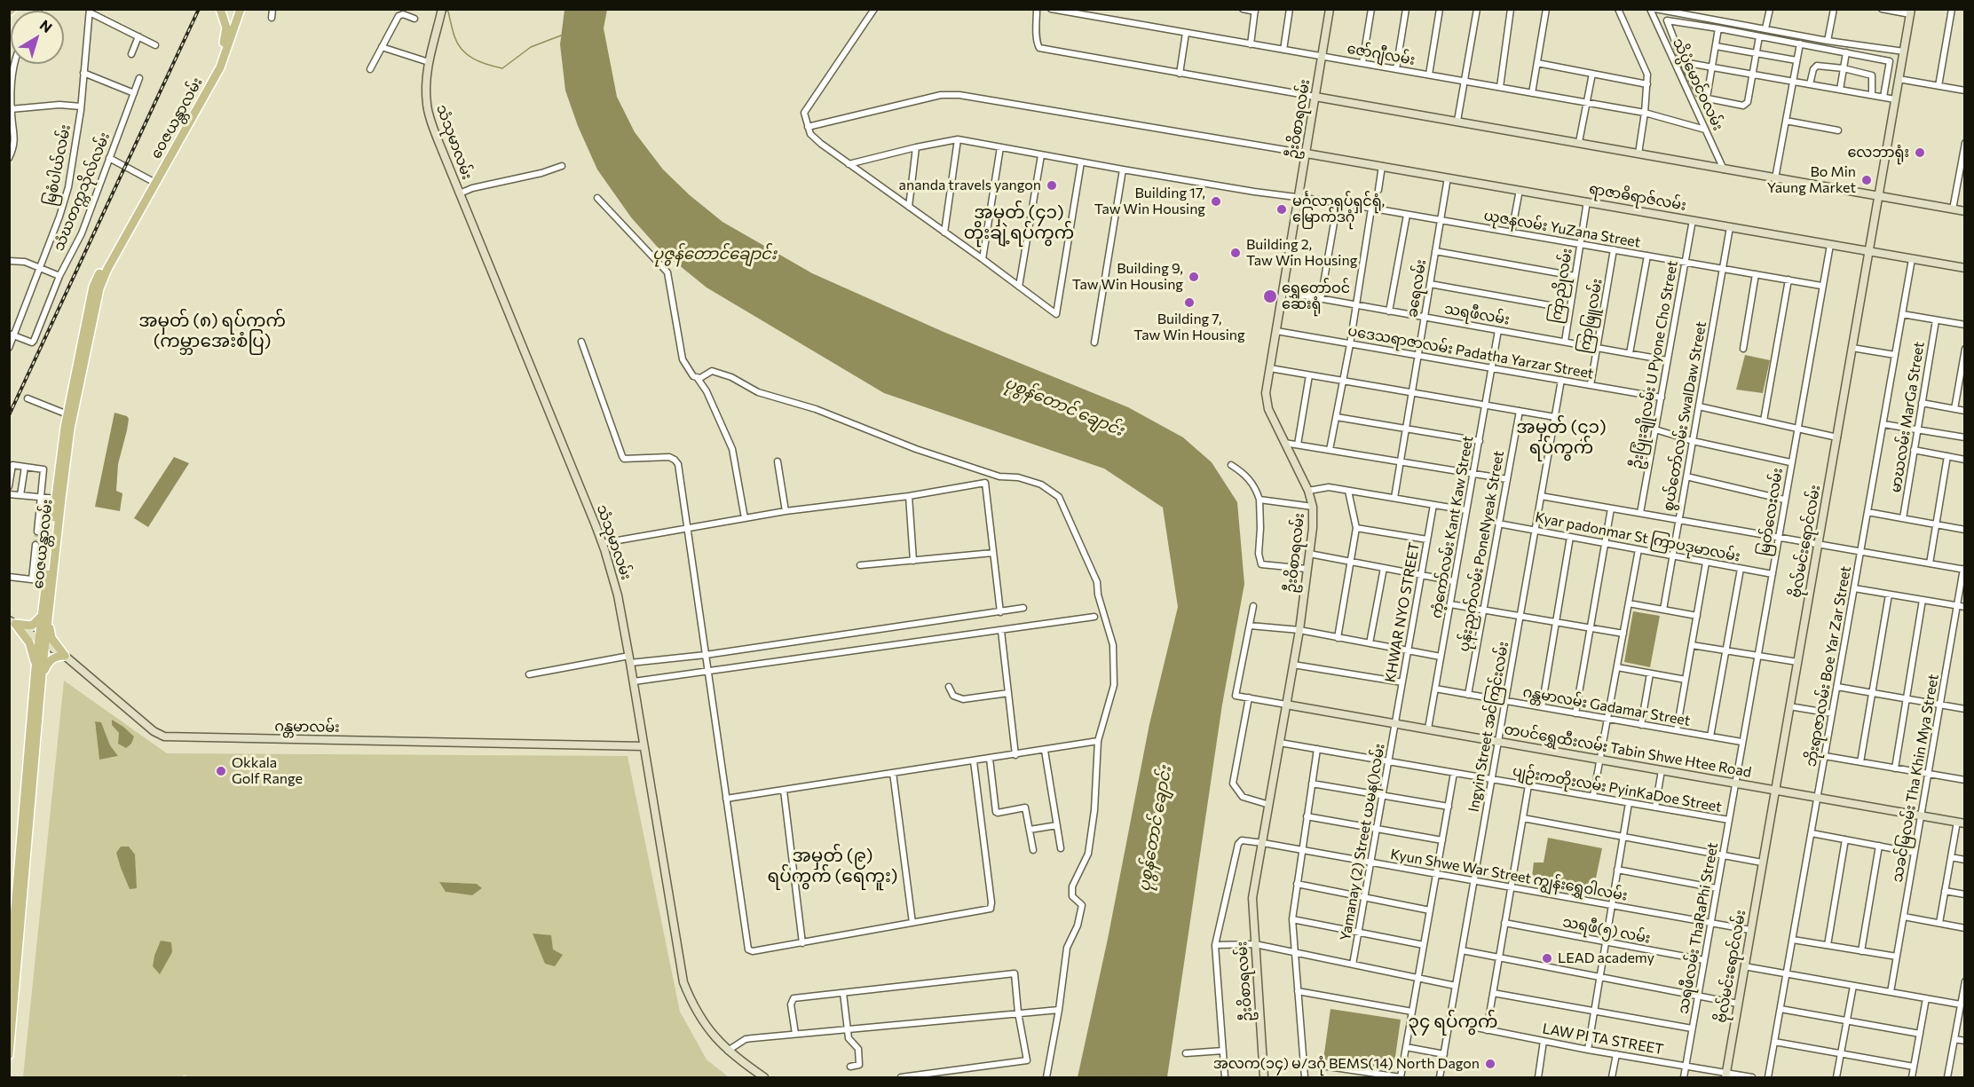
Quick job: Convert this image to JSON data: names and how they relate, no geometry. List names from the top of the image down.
{
  "streets": {
    "main road": ["ဝေဇယန္တာလမ်း"],
    "street": [
      "ဇော်ဂျီလမ်း",
      "သိပ္ပံမောင်ဝလမ်း",
      "ဦးဝိစာရလမ်း",
      "သံသုမာလမ်း",
      "မြစံပါယ်လမ်း",
      "သံဃတက္ကသိုလ်လမ်း",
      "ရာဇာဓိရာဇ်လမ်း",
      "ယုဇနလမ်း YuZana Street",
      "ကြာညိုလမ်း",
      "ခရေလမ်း",
      "သရဖီလမ်း",
      "ကြာဖြူလမ်း",
      "ပဒေသရာဇာလမ်း Padatha Yarzar Street",
      "ဦးပြုံးချိုလမ်း U Pyone Cho Street",
      "စွယ်တော်လမ်း SwalDaw Street",
      "မာဃလမ်း MarGa Street",
      "မြတ်လေးလမ်း",
      "ကံ့ကော်လမ်း Kant Kaw Street",
      "Kyar padonmar St ကြာပဒုမာလမ်း",
      "ဗိုလ်မင်းရောင်လမ်း",
      "ပုန်းညှက်လမ်း PoneNyeak Street",
      "KHWAR NYO STREET",
      "ဘိုးရာဇာလမ်း Boe Yar Zar Street",
      "ဂန္တမာလမ်း Gadamar Street",
      "ဂန္တမာလမ်း",
      "Ingyin Street အင်ကြင်းလမ်း",
      "တပင်ရွှေထီးလမ်း Tabin Shwe Htee Road",
      "သခင်မြလမ်း Tha Khin Mya Street",
      "ပျဉ်းကတိုးလမ်း PyinKaDoe Street",
      "Yamanay (2) Street ယမန()လမ်း",
      "Kyun Shwe War Street ကျွန်းရွှေဝါလမ်း",
      "သရဖီလမ်း ThaRaPhi Street",
      "သရဖီ(၅) လမ်း",
      "LAW PI TA STREET"
    ]
  },
  "crossings": [
    ["ဇော်ဂျီလမ်း", "သိပ္ပံမောင်ဝလမ်း"],
    ["ဇော်ဂျီလမ်း", "ဦးဝိစာရလမ်း"],
    ["ဝေဇယန္တာလမ်း", "ဂန္တမာလမ်း"],
    ["ဦးဝိစာရလမ်း", "ရာဇာဓိရာဇ်လမ်း"],
    ["ဦးဝိစာရလမ်း", "ယုဇနလမ်း YuZana Street"],
    ["ဦးဝိစာရလမ်း", "သရဖီလမ်း"],
    ["ဦးဝိစာရလမ်း", "ပဒေသရာဇာလမ်း Padatha Yarzar Street"],
    ["ဦးဝိစာရလမ်း", "တပင်ရွှေထီးလမ်း Tabin Shwe Htee Road"],
    ["ဦးဝိစာရလမ်း", "ပျဉ်းကတိုးလမ်း PyinKaDoe Street"],
    ["ဦးဝိစာရလမ်း", "Kyun Shwe War Street ကျွန်းရွှေဝါလမ်း"],
    ["သံသုမာလမ်း", "ဂန္တမာလမ်း"],
    ["မြစံပါယ်လမ်း", "သံဃတက္ကသိုလ်လမ်း"],
    ["ရာဇာဓိရာဇ်လမ်း", "ကြာညိုလမ်း"],
    ["ရာဇာဓိရာဇ်လမ်း", "ခရေလမ်း"],
    ["ရာဇာဓိရာဇ်လမ်း", "ဦးပြုံးချိုလမ်း U Pyone Cho Street"],
    ["ရာဇာဓိရာဇ်လမ်း", "စွယ်တော်လမ်း SwalDaw Street"],
    ["ရာဇာဓိရာဇ်လမ်း", "မြတ်လေးလမ်း"],
    ["ရာဇာဓိရာဇ်လမ်း", "ဗိုလ်မင်းရောင်လမ်း"],
    ["ရာဇာဓိရာဇ်လမ်း", "ဘိုးရာဇာလမ်း Boe Yar Zar Street"],
    ["ယုဇနလမ်း YuZana Street", "ကြာညိုလမ်း"],
    ["ယုဇနလမ်း YuZana Street", "ခရေလမ်း"],
    ["ယုဇနလမ်း YuZana Street", "ကြာဖြူလမ်း"],
    ["ယုဇနလမ်း YuZana Street", "ဦးပြုံးချိုလမ်း U Pyone Cho Street"],
    ["ယုဇနလမ်း YuZana Street", "စွယ်တော်လမ်း SwalDaw Street"],
    ["ယုဇနလမ်း YuZana Street", "မြတ်လေးလမ်း"],
    ["ကြာညိုလမ်း", "သရဖီလမ်း"],
    ["ခရေလမ်း", "သရဖီလမ်း"],
    ["ခရေလမ်း", "ပဒေသရာဇာလမ်း Padatha Yarzar Street"],
    ["သရဖီလမ်း", "ကြာဖြူလမ်း"],
    ["သရဖီလမ်း", "ဦးပြုံးချိုလမ်း U Pyone Cho Street"],
    ["သရဖီလမ်း", "ကံ့ကော်လမ်း Kant Kaw Street"],
    ["ကြာဖြူလမ်း", "ပဒေသရာဇာလမ်း Padatha Yarzar Street"],
    ["ပဒေသရာဇာလမ်း Padatha Yarzar Street", "ဦးပြုံးချိုလမ်း U Pyone Cho Street"],
    ["ပဒေသရာဇာလမ်း Padatha Yarzar Street", "ကံ့ကော်လမ်း Kant Kaw Street"],
    ["ပဒေသရာဇာလမ်း Padatha Yarzar Street", "Ingyin Street အင်ကြင်းလမ်း"],
    ["စွယ်တော်လမ်း SwalDaw Street", "Kyar padonmar St ကြာပဒုမာလမ်း"],
    ["မြတ်လေးလမ်း", "Kyar padonmar St ကြာပဒုမာလမ်း"],
    ["မြတ်လေးလမ်း", "ဂန္တမာလမ်း Gadamar Street"],
    ["မြတ်လေးလမ်း", "တပင်ရွှေထီးလမ်း Tabin Shwe Htee Road"],
    ["မြတ်လေးလမ်း", "သရဖီလမ်း ThaRaPhi Street"],
    ["ကံ့ကော်လမ်း Kant Kaw Street", "ဂန္တမာလမ်း Gadamar Street"],
    ["ကံ့ကော်လမ်း Kant Kaw Street", "တပင်ရွှေထီးလမ်း Tabin Shwe Htee Road"],
    ["Kyar padonmar St ကြာပဒုမာလမ်း", "ပုန်းညှက်လမ်း PoneNyeak Street"],
    ["Kyar padonmar St ကြာပဒုမာလမ်း", "Ingyin Street အင်ကြင်းလမ်း"],
    ["ဗိုလ်မင်းရောင်လမ်း", "တပင်ရွှေထီးလမ်း Tabin Shwe Htee Road"],
    ["ဗိုလ်မင်းရောင်လမ်း", "Kyun Shwe War Street ကျွန်းရွှေဝါလမ်း"],
    ["ဗိုလ်မင်းရောင်လမ်း", "LAW PI TA STREET"],
    ["ပုန်းညှက်လမ်း PoneNyeak Street", "ဂန္တမာလမ်း Gadamar Street"],
    ["KHWAR NYO STREET", "တပင်ရွှေထီးလမ်း Tabin Shwe Htee Road"],
    ["KHWAR NYO STREET", "Yamanay (2) Street ယမန()လမ်း"],
    ["ဘိုးရာဇာလမ်း Boe Yar Zar Street", "တပင်ရွှေထီးလမ်း Tabin Shwe Htee Road"],
    ["ဂန္တမာလမ်း Gadamar Street", "Ingyin Street အင်ကြင်းလမ်း"],
    ["Ingyin Street အင်ကြင်းလမ်း", "တပင်ရွှေထီးလမ်း Tabin Shwe Htee Road"],
    ["Ingyin Street အင်ကြင်းလမ်း", "ပျဉ်းကတိုးလမ်း PyinKaDoe Street"],
    ["Ingyin Street အင်ကြင်းလမ်း", "Kyun Shwe War Street ကျွန်းရွှေဝါလမ်း"],
    ["Ingyin Street အင်ကြင်းလမ်း", "LAW PI TA STREET"],
    ["တပင်ရွှေထီးလမ်း Tabin Shwe Htee Road", "သခင်မြလမ်း Tha Khin Mya Street"],
    ["တပင်ရွှေထီးလမ်း Tabin Shwe Htee Road", "Yamanay (2) Street ယမန()လမ်း"],
    ["တပင်ရွှေထီးလမ်း Tabin Shwe Htee Road", "သရဖီလမ်း ThaRaPhi Street"],
    ["ပျဉ်းကတိုးလမ်း PyinKaDoe Street", "Yamanay (2) Street ယမန()လမ်း"],
    ["ပျဉ်းကတိုးလမ်း PyinKaDoe Street", "သရဖီလမ်း ThaRaPhi Street"],
    ["Yamanay (2) Street ယမန()လမ်း", "Kyun Shwe War Street ကျွန်းရွှေဝါလမ်း"],
    ["Kyun Shwe War Street ကျွန်းရွှေဝါလမ်း", "သရဖီလမ်း ThaRaPhi Street"],
    ["သရဖီလမ်း ThaRaPhi Street", "သရဖီ(၅) လမ်း"],
    ["သရဖီလမ်း ThaRaPhi Street", "LAW PI TA STREET"]
  ],
  "districts": [
    "အမှတ် (၄၁) တိုးချဲ့ရပ်ကွက်",
    "အမှတ် (၈) ရပ်ကွက် (ကမ္ဘာအေးစံပြ)",
    "အမှတ် (၄၁) ရပ်ကွက်",
    "အမှတ် (၉) ရပ်ကွက် (ရေကူး)",
    "၃၄ ရပ်ကွက်"
  ],
  "water": ["ပုဇွန်တောင်ချောင်း", "ပုစွန်တောင် ချောင်း"],
  "places": [
    "လေဘာရုံး",
    "Bo Min Yaung Market",
    "ananda travels yangon",
    "Building 17, Taw Win Housing",
    "မင်္ဂလာရုပ်ရှင်ရုံ, မြောက်ဒဂုံ",
    "Building 2, Taw Win Housing",
    "Building 9, Taw Win Housing",
    "ရွှေတော်ဝင် ဆေးရုံ",
    "Building 7, Taw Win Housing",
    "Okkala Golf Range",
    "LEAD academy",
    "အလက(၁၄) မ/ဒဂုံ BEMS(14) North Dagon"
  ],
  "north": "top right"
}
